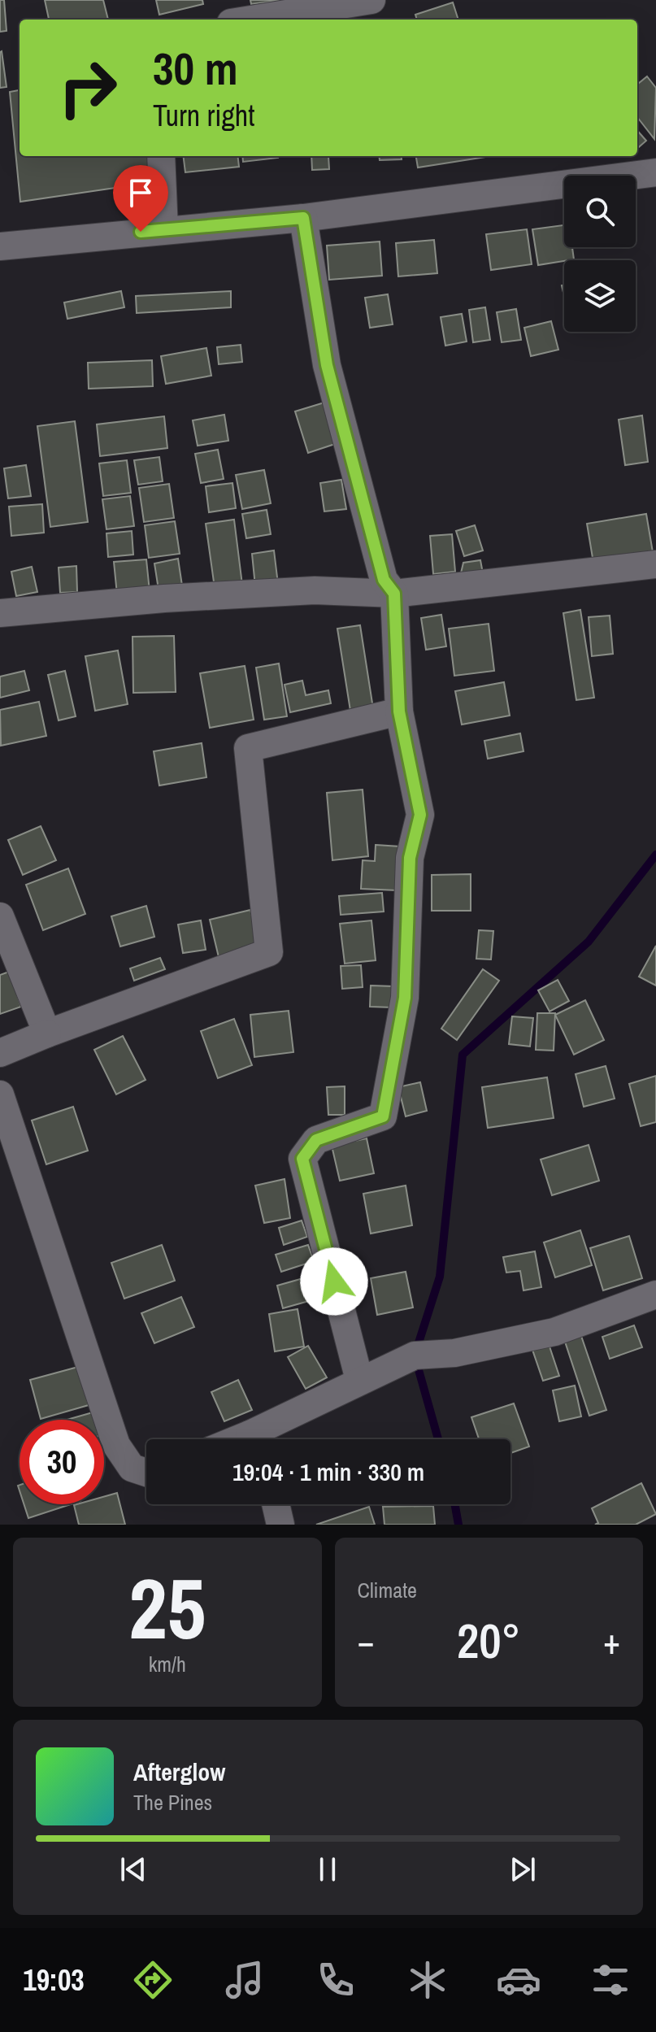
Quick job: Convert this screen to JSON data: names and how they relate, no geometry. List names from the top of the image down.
{
  "page": {
    "turn": ["30 m", "Turn right"],
    "limit": "30",
    "trip": "19:04 · 1 min · 330 m",
    "tile": [
      ["25", "km/h"],
      "Climate"
    ],
    "heat": ["−", "20°", "+"],
    "song": ["Afterglow", "The Pines"],
    "tabs": "19:03"
  }
}
